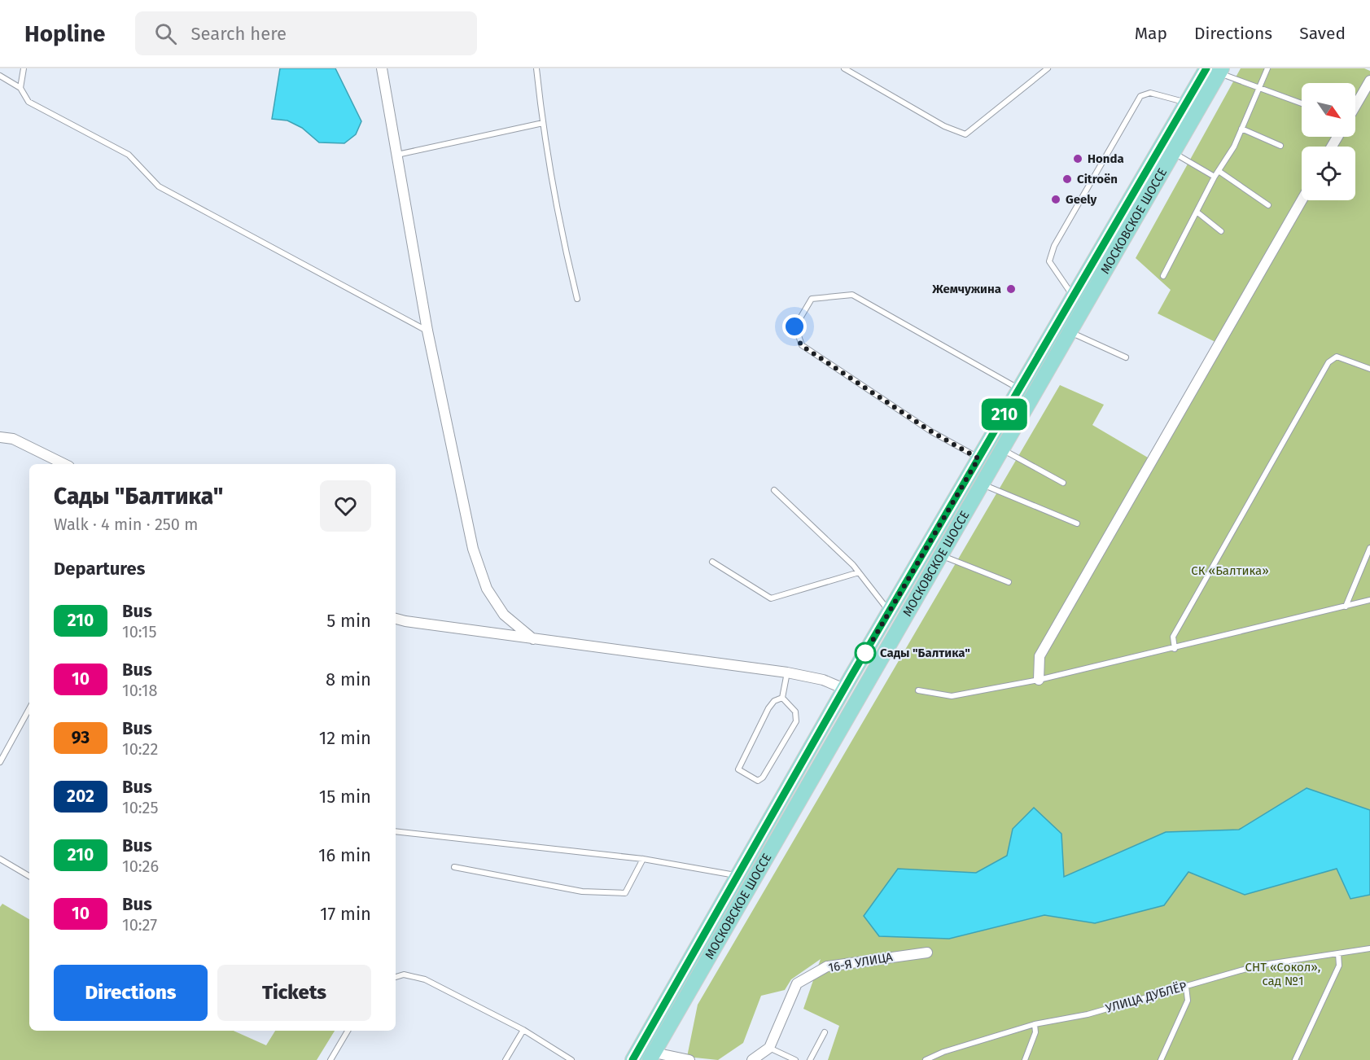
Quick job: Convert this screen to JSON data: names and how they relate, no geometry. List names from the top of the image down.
{
  "streets": {
    "main road": ["МОСКОВСКОЕ ШОССЕ"],
    "street": ["16-Я УЛИЦА"],
    "lane": ["УЛИЦА ДУБЛЁР"]
  },
  "parks": ["СК «Балтика»", "СНТ «Сокол», сад №1"],
  "places": [
    "Honda",
    "Citroën",
    "Geely",
    "Жемчужина",
    "Сады \"Балтика\""
  ],
  "lines": ["bus line 210"],
  "north": "bottom right",
  "page": {
    "header": "Hopline",
    "search": "Search here",
    "nav": ["Map", "Directions", "Saved"],
    "on_map": "210",
    "heading": [
      ["Сады \"Балтика\"", "Walk · 4 min · 250 m"],
      "Departures"
    ],
    "list": [
      {
        "mark": "210",
        "name": "Bus",
        "note": "10:15",
        "value": "5 min"
      },
      {
        "mark": "10",
        "name": "Bus",
        "note": "10:18",
        "value": "8 min"
      },
      {
        "mark": "93",
        "name": "Bus",
        "note": "10:22",
        "value": "12 min"
      },
      {
        "mark": "202",
        "name": "Bus",
        "note": "10:25",
        "value": "15 min"
      },
      {
        "mark": "210",
        "name": "Bus",
        "note": "10:26",
        "value": "16 min"
      },
      {
        "mark": "10",
        "name": "Bus",
        "note": "10:27",
        "value": "17 min"
      }
    ],
    "buttons": ["Directions", "Tickets"]
  }
}
